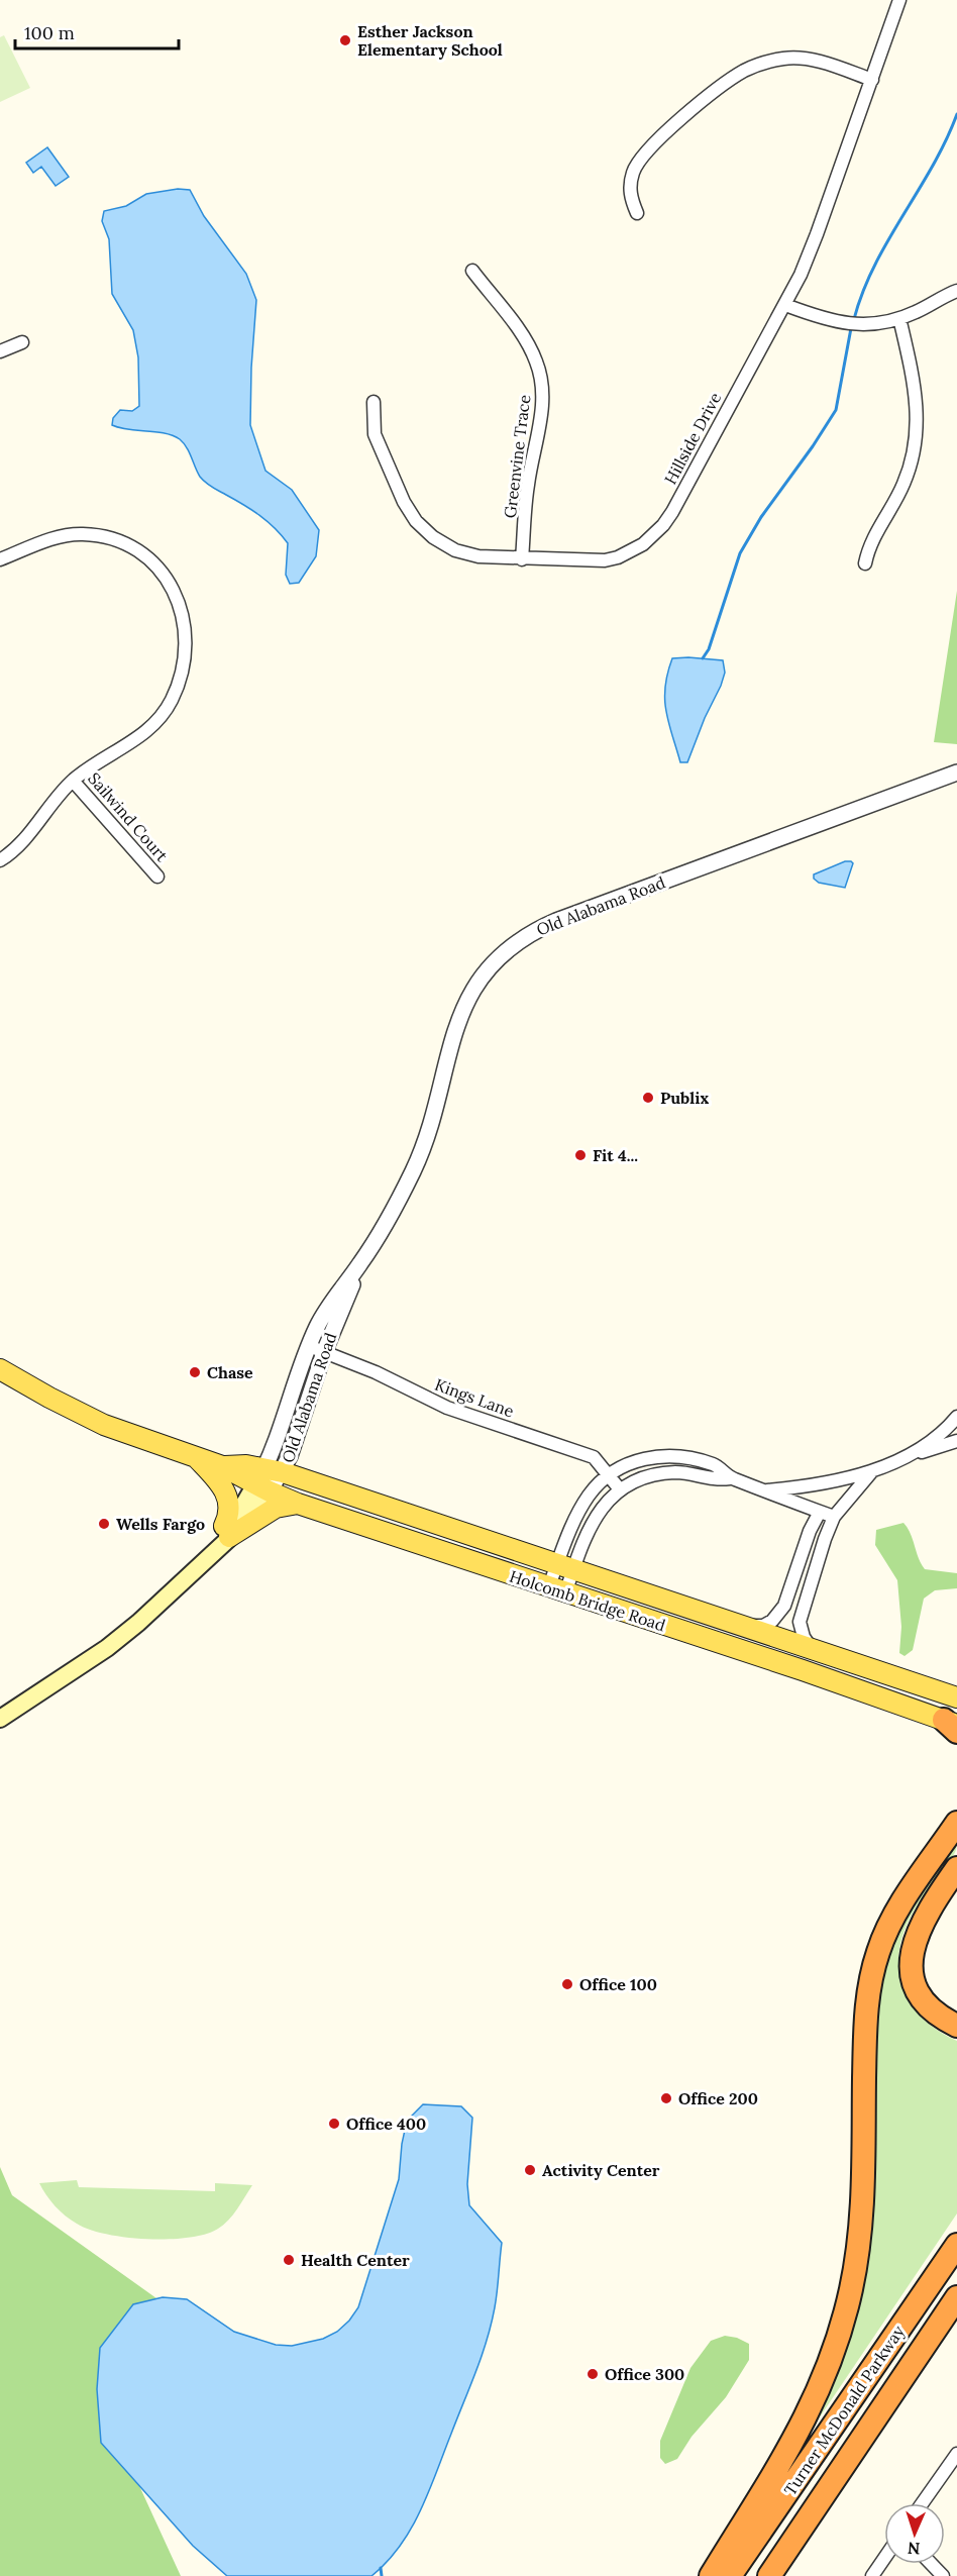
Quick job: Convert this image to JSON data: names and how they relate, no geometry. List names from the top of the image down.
{
  "streets": {
    "highway": ["Turner McDonald Parkway"],
    "main road": ["Old Alabama Road", "Holcomb Bridge Road"],
    "street": [
      "Hillside Drive",
      "Greenvine Trace",
      "Sailwind Court",
      "Kings Lane"
    ]
  },
  "crossings": [
    ["Hillside Drive", "Greenvine Trace"],
    ["Old Alabama Road", "Kings Lane"],
    ["Old Alabama Road", "Holcomb Bridge Road"]
  ],
  "places": [
    "Esther Jackson Elementary School",
    "Publix",
    "Fit 4...",
    "Chase",
    "Wells Fargo",
    "Office 100",
    "Office 200",
    "Office 400",
    "Activity Center",
    "Health Center",
    "Office 300"
  ],
  "scale_bar": "100 m",
  "north": "bottom"
}
